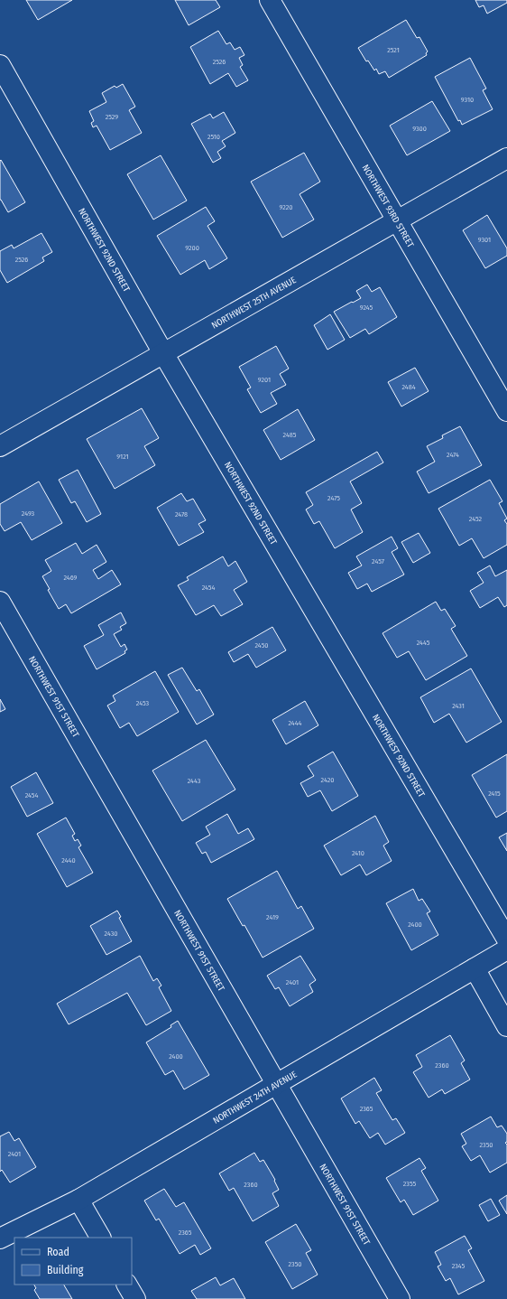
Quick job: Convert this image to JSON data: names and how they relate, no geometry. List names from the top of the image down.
{
  "streets": {
    "street": [
      "NORTHWEST 93RD STREET",
      "NORTHWEST 92ND STREET",
      "NORTHWEST 25TH AVENUE",
      "NORTHWEST 91ST STREET",
      "NORTHWEST 24TH AVENUE"
    ]
  },
  "crossings": [
    ["NORTHWEST 93RD STREET", "NORTHWEST 25TH AVENUE"],
    ["NORTHWEST 92ND STREET", "NORTHWEST 25TH AVENUE"],
    ["NORTHWEST 91ST STREET", "NORTHWEST 24TH AVENUE"]
  ],
  "house_numbers": [
    "2521",
    "2526",
    "9310",
    "2529",
    "9300",
    "2510",
    "9220",
    "9301",
    "9200",
    "2526",
    "9245",
    "9201",
    "2484",
    "2485",
    "2474",
    "9121",
    "2475",
    "2493",
    "2478",
    "2452",
    "2457",
    "2469",
    "2454",
    "2445",
    "2450",
    "2453",
    "2431",
    "2444",
    "2420",
    "2443",
    "2415",
    "2454",
    "2410",
    "2440",
    "2419",
    "2400",
    "2430",
    "2401",
    "2400",
    "2360",
    "2365",
    "2350",
    "2401",
    "2355",
    "2360",
    "2365",
    "2350",
    "2345"
  ],
  "legend": ["Road", "Building"]
}
